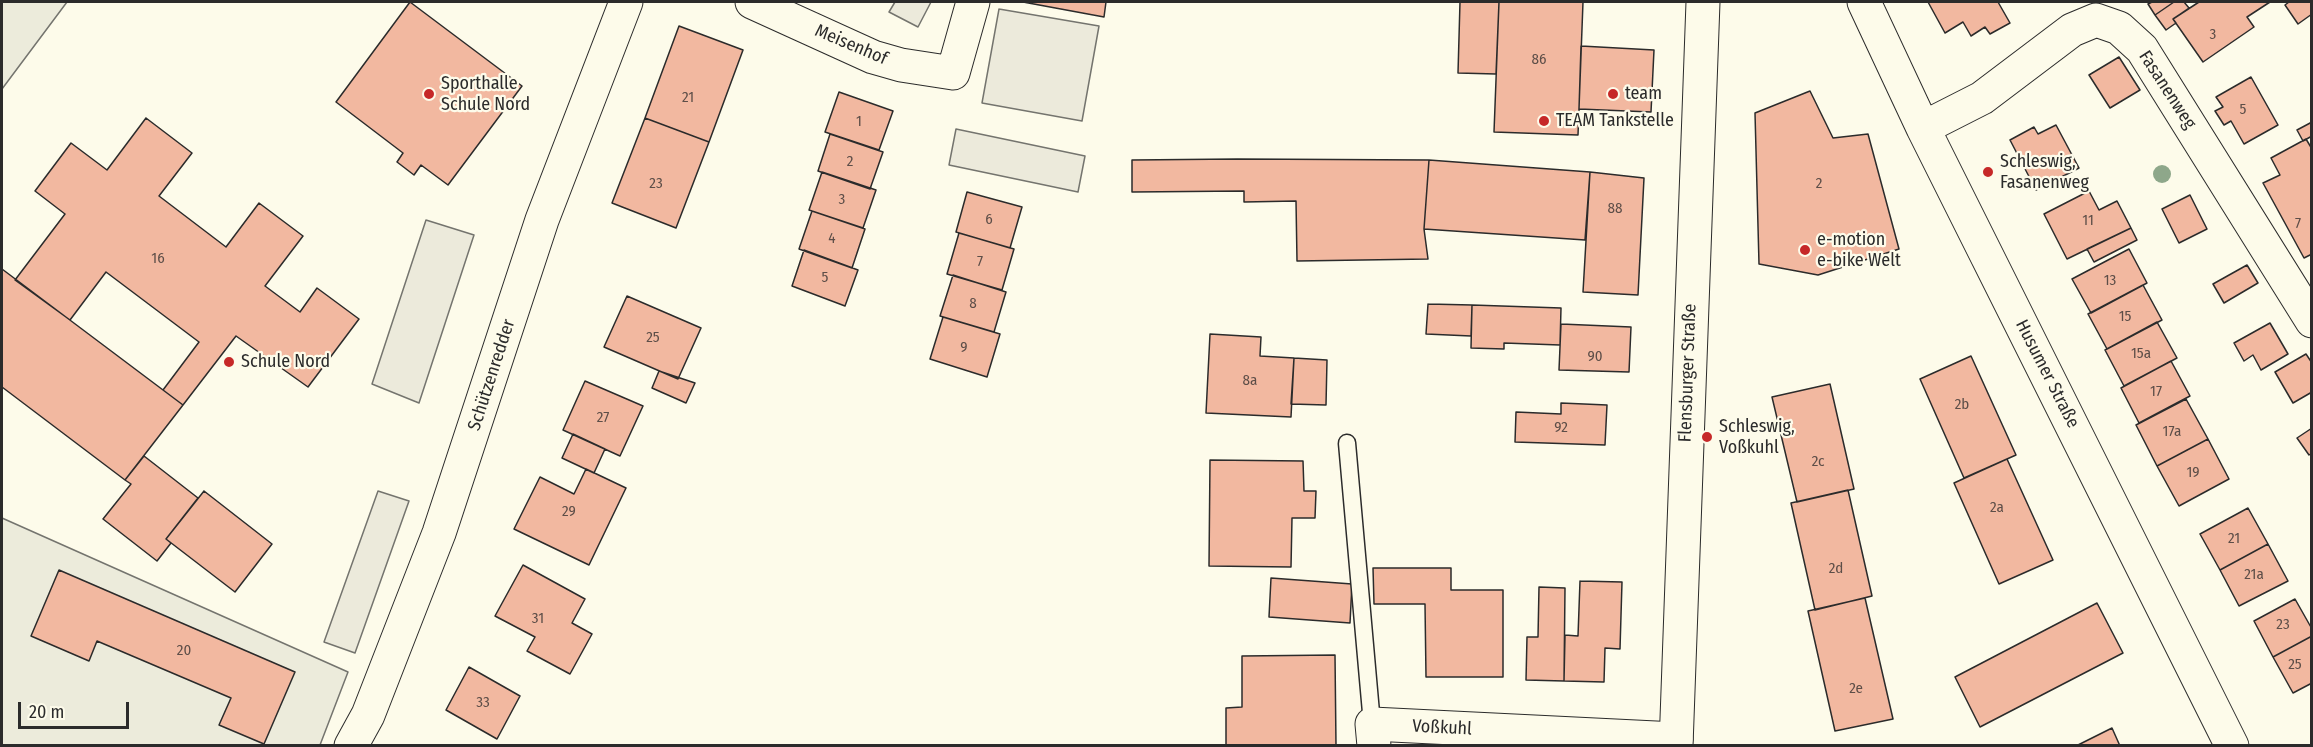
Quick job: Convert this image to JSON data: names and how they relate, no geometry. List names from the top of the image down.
{
  "streets": {
    "street": [
      "Meisenhof",
      "Fasanenweg",
      "Flensburger Straße",
      "Husumer Straße",
      "Schützenredder",
      "Voßkuhl"
    ]
  },
  "crossings": [
    ["Fasanenweg", "Husumer Straße"],
    ["Flensburger Straße", "Voßkuhl"]
  ],
  "places": [
    "Sporthalle Schule Nord",
    "team",
    "TEAM Tankstelle",
    "Schleswig, Fasanenweg",
    "e-motion e-bike Welt",
    "Schule Nord",
    "Schleswig, Voßkuhl"
  ],
  "house_numbers": [
    "3",
    "86",
    "21",
    "5",
    "1",
    "2",
    "23",
    "2",
    "3",
    "88",
    "6",
    "11",
    "7",
    "4",
    "16",
    "7",
    "5",
    "13",
    "8",
    "15",
    "25",
    "9",
    "15a",
    "90",
    "8a",
    "17",
    "2b",
    "27",
    "92",
    "17a",
    "2c",
    "19",
    "2a",
    "29",
    "21",
    "2d",
    "21a",
    "31",
    "23",
    "20",
    "25",
    "2e",
    "33"
  ],
  "scale_bar": "20 m"
}
